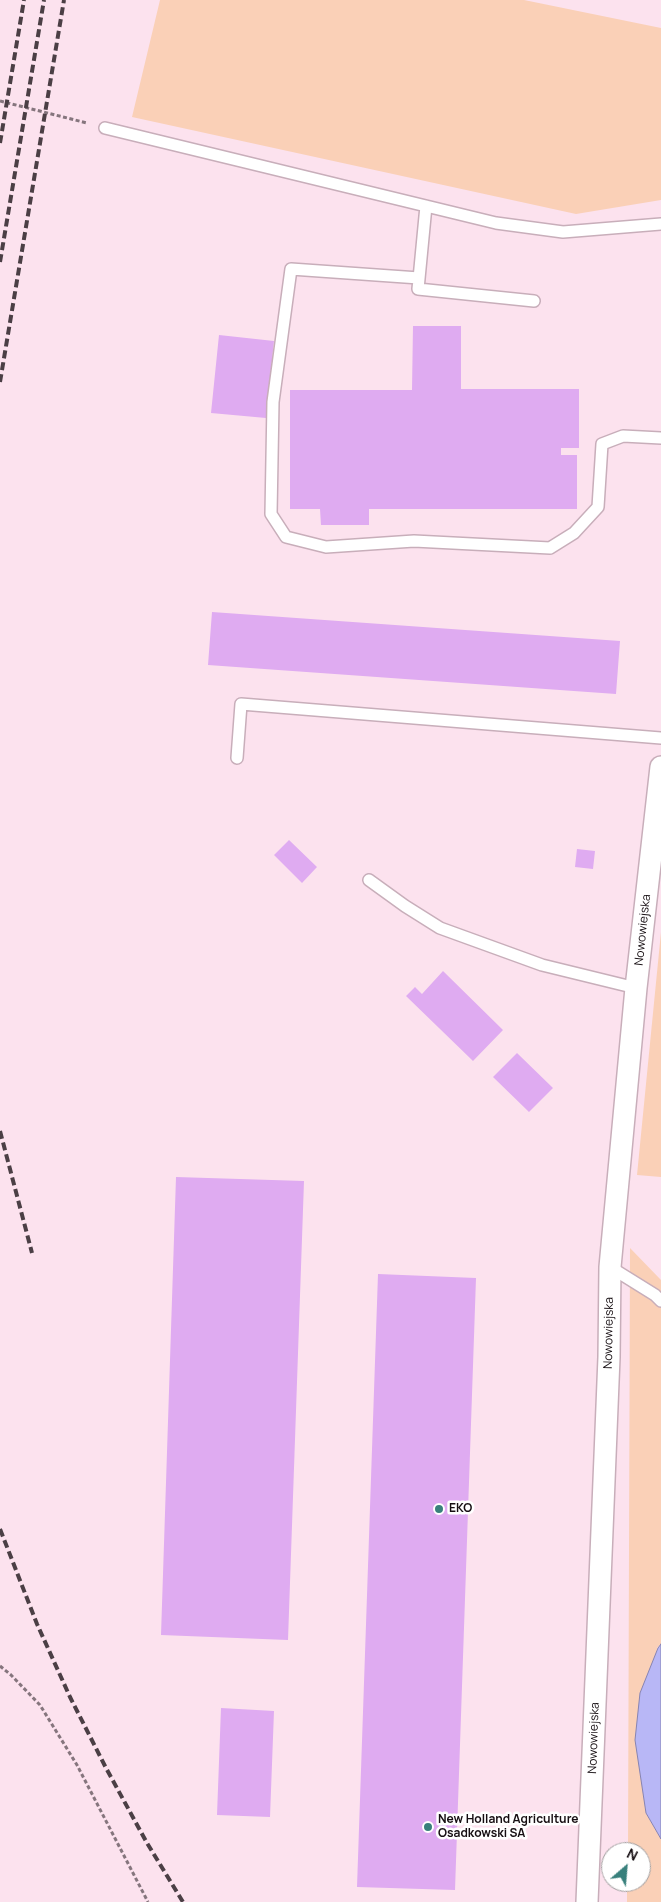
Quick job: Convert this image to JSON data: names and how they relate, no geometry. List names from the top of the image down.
{
  "streets": {
    "street": ["Nowowiejska"]
  },
  "places": ["EKO", "New Holland Agriculture Osadkowski SA"],
  "north": "top right"
}
